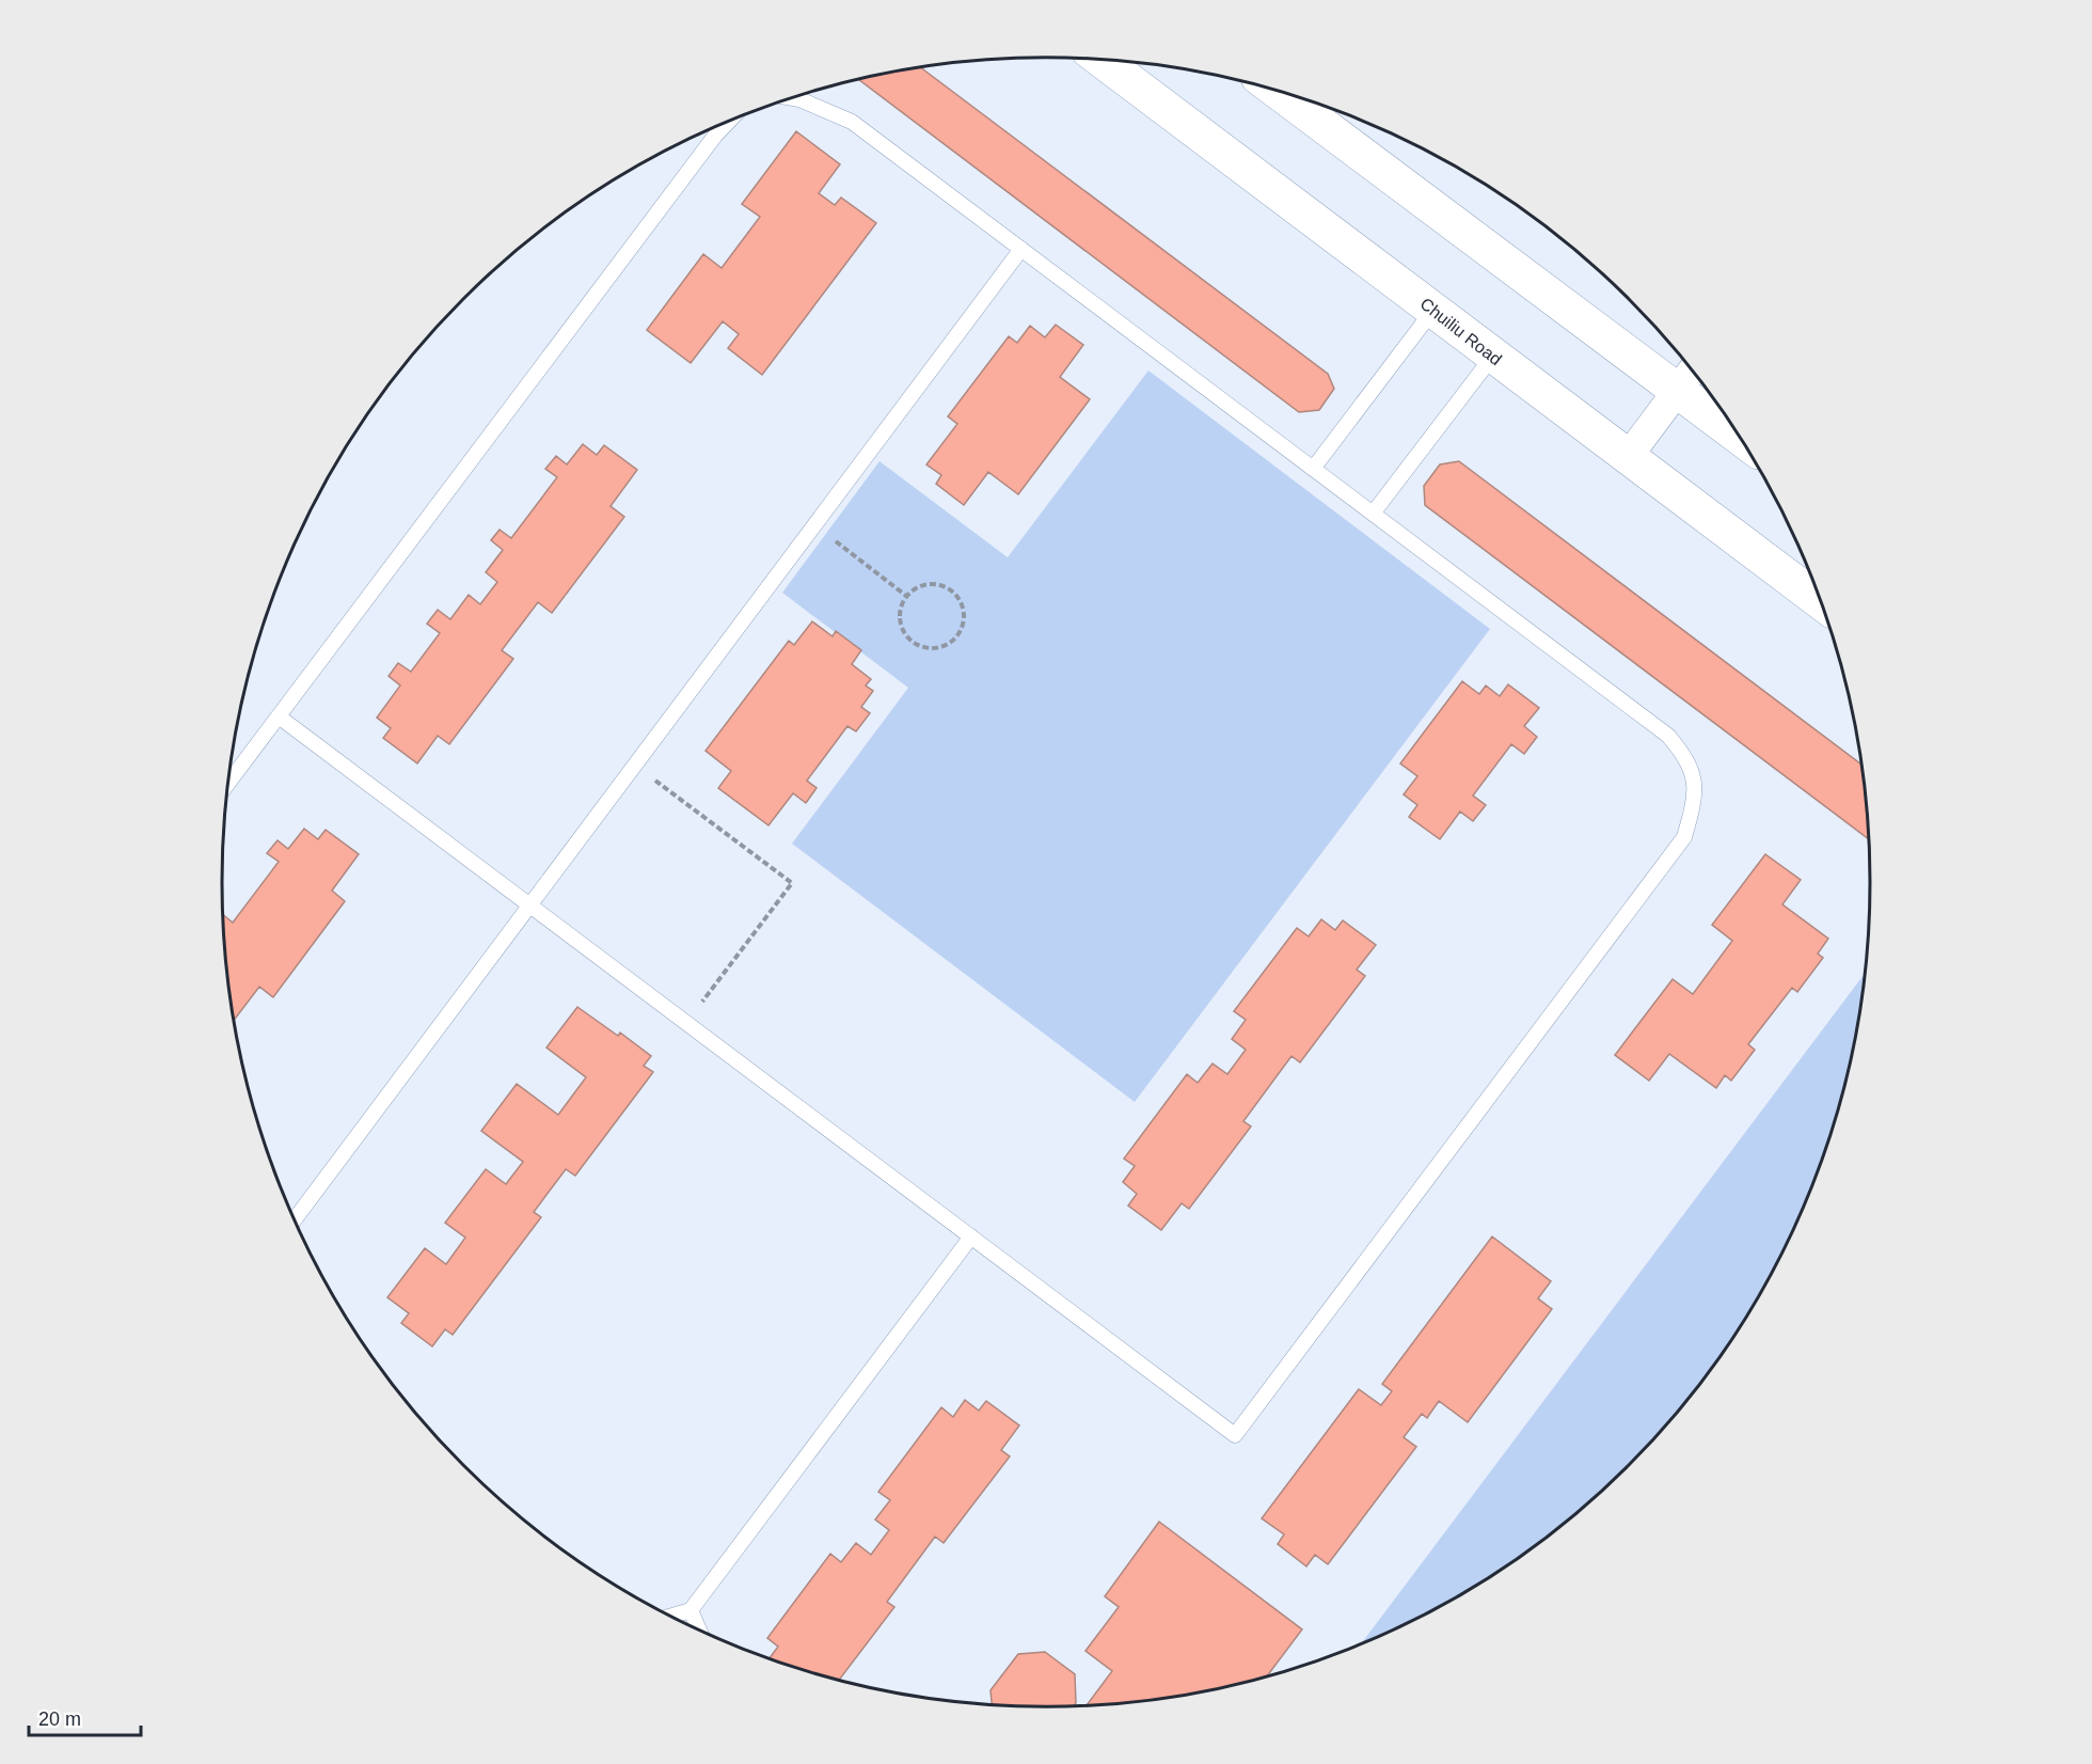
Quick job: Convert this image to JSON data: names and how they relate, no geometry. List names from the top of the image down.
{
  "streets": {
    "street": ["Chuiliu Road"]
  },
  "scale_bar": "20 m"
}
